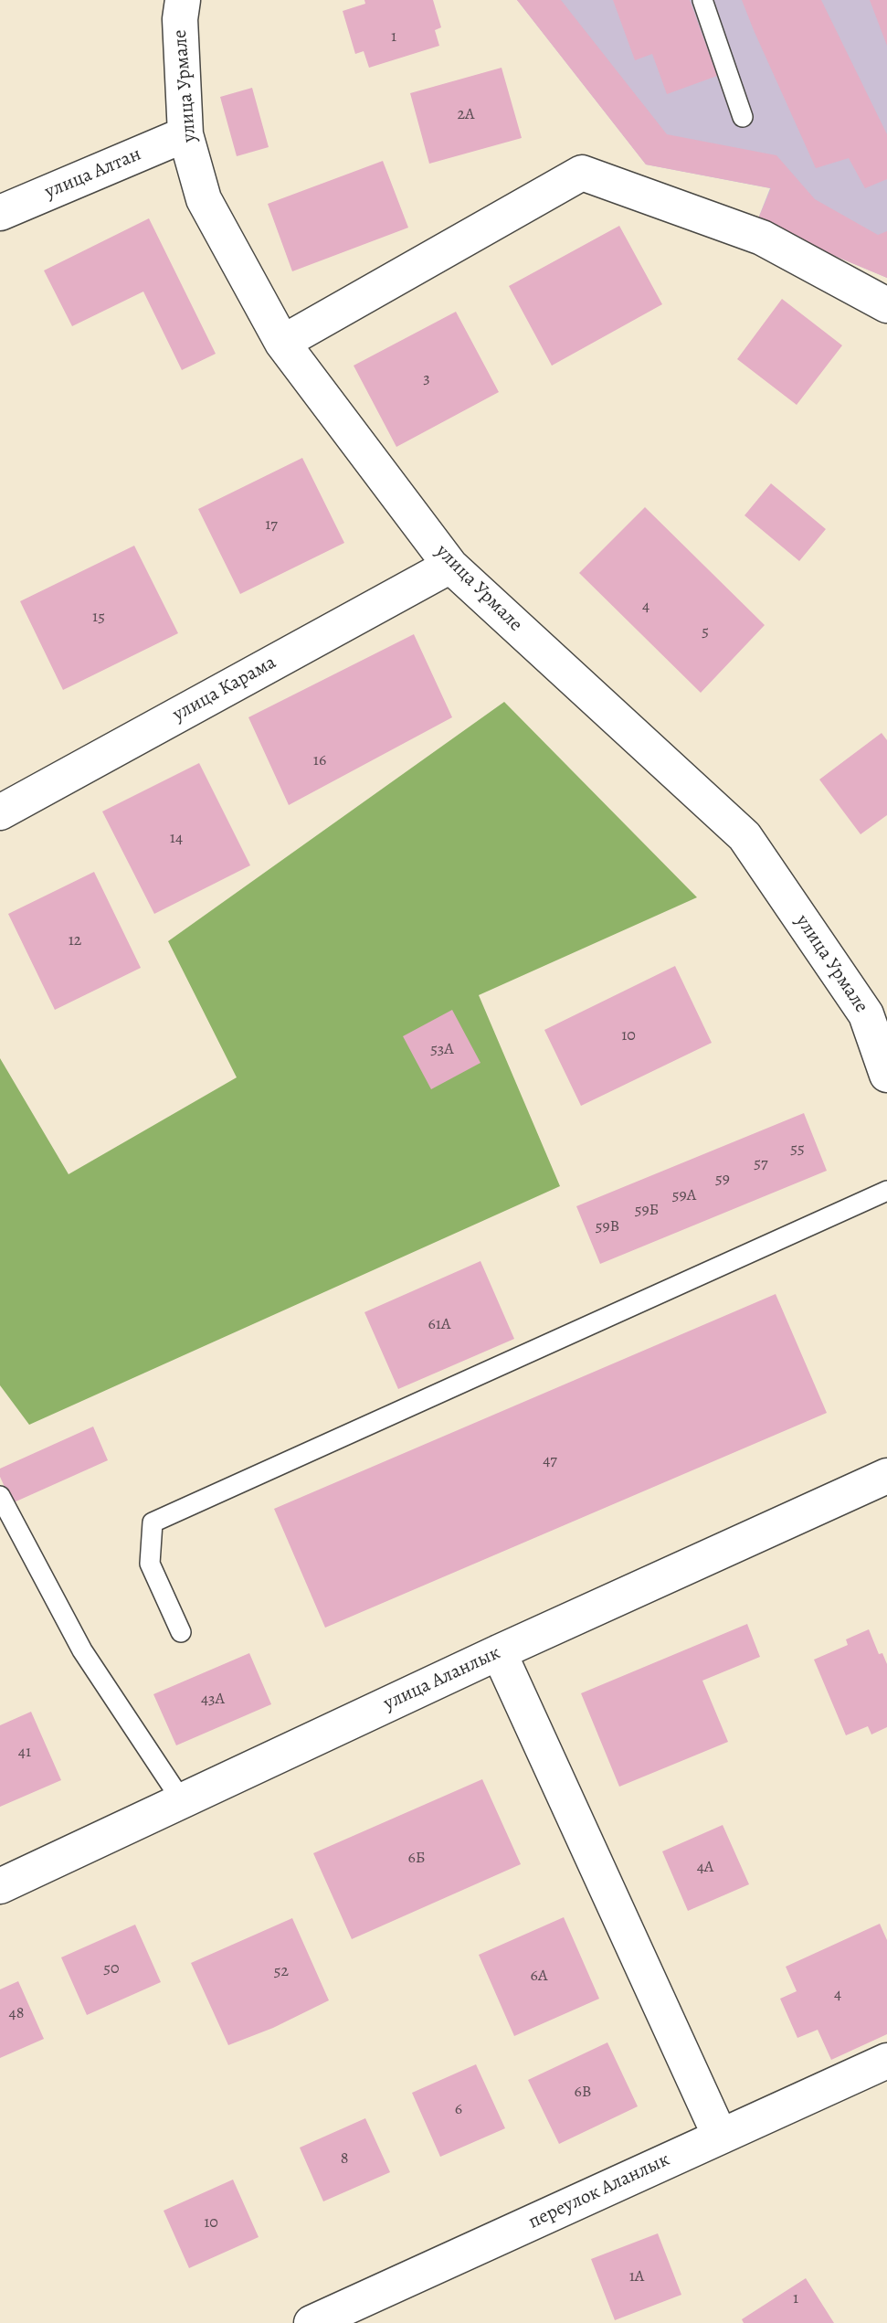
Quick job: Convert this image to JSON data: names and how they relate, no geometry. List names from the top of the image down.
{
  "streets": {
    "street": [
      "улица Урмале",
      "улица Алтан",
      "улица Карама",
      "улица Аланлык",
      "переулок Аланлык"
    ]
  },
  "crossings": [
    ["улица Урмале", "улица Алтан"],
    ["улица Урмале", "улица Карама"]
  ],
  "house_numbers": [
    "1",
    "2А",
    "3",
    "17",
    "4",
    "15",
    "5",
    "16",
    "14",
    "12",
    "10",
    "53А",
    "55",
    "57",
    "59",
    "59А",
    "59Б",
    "59В",
    "61А",
    "47",
    "43А",
    "41",
    "6Б",
    "4А",
    "50",
    "52",
    "6А",
    "4",
    "48",
    "6В",
    "6",
    "8",
    "10",
    "1А",
    "1"
  ]
}
